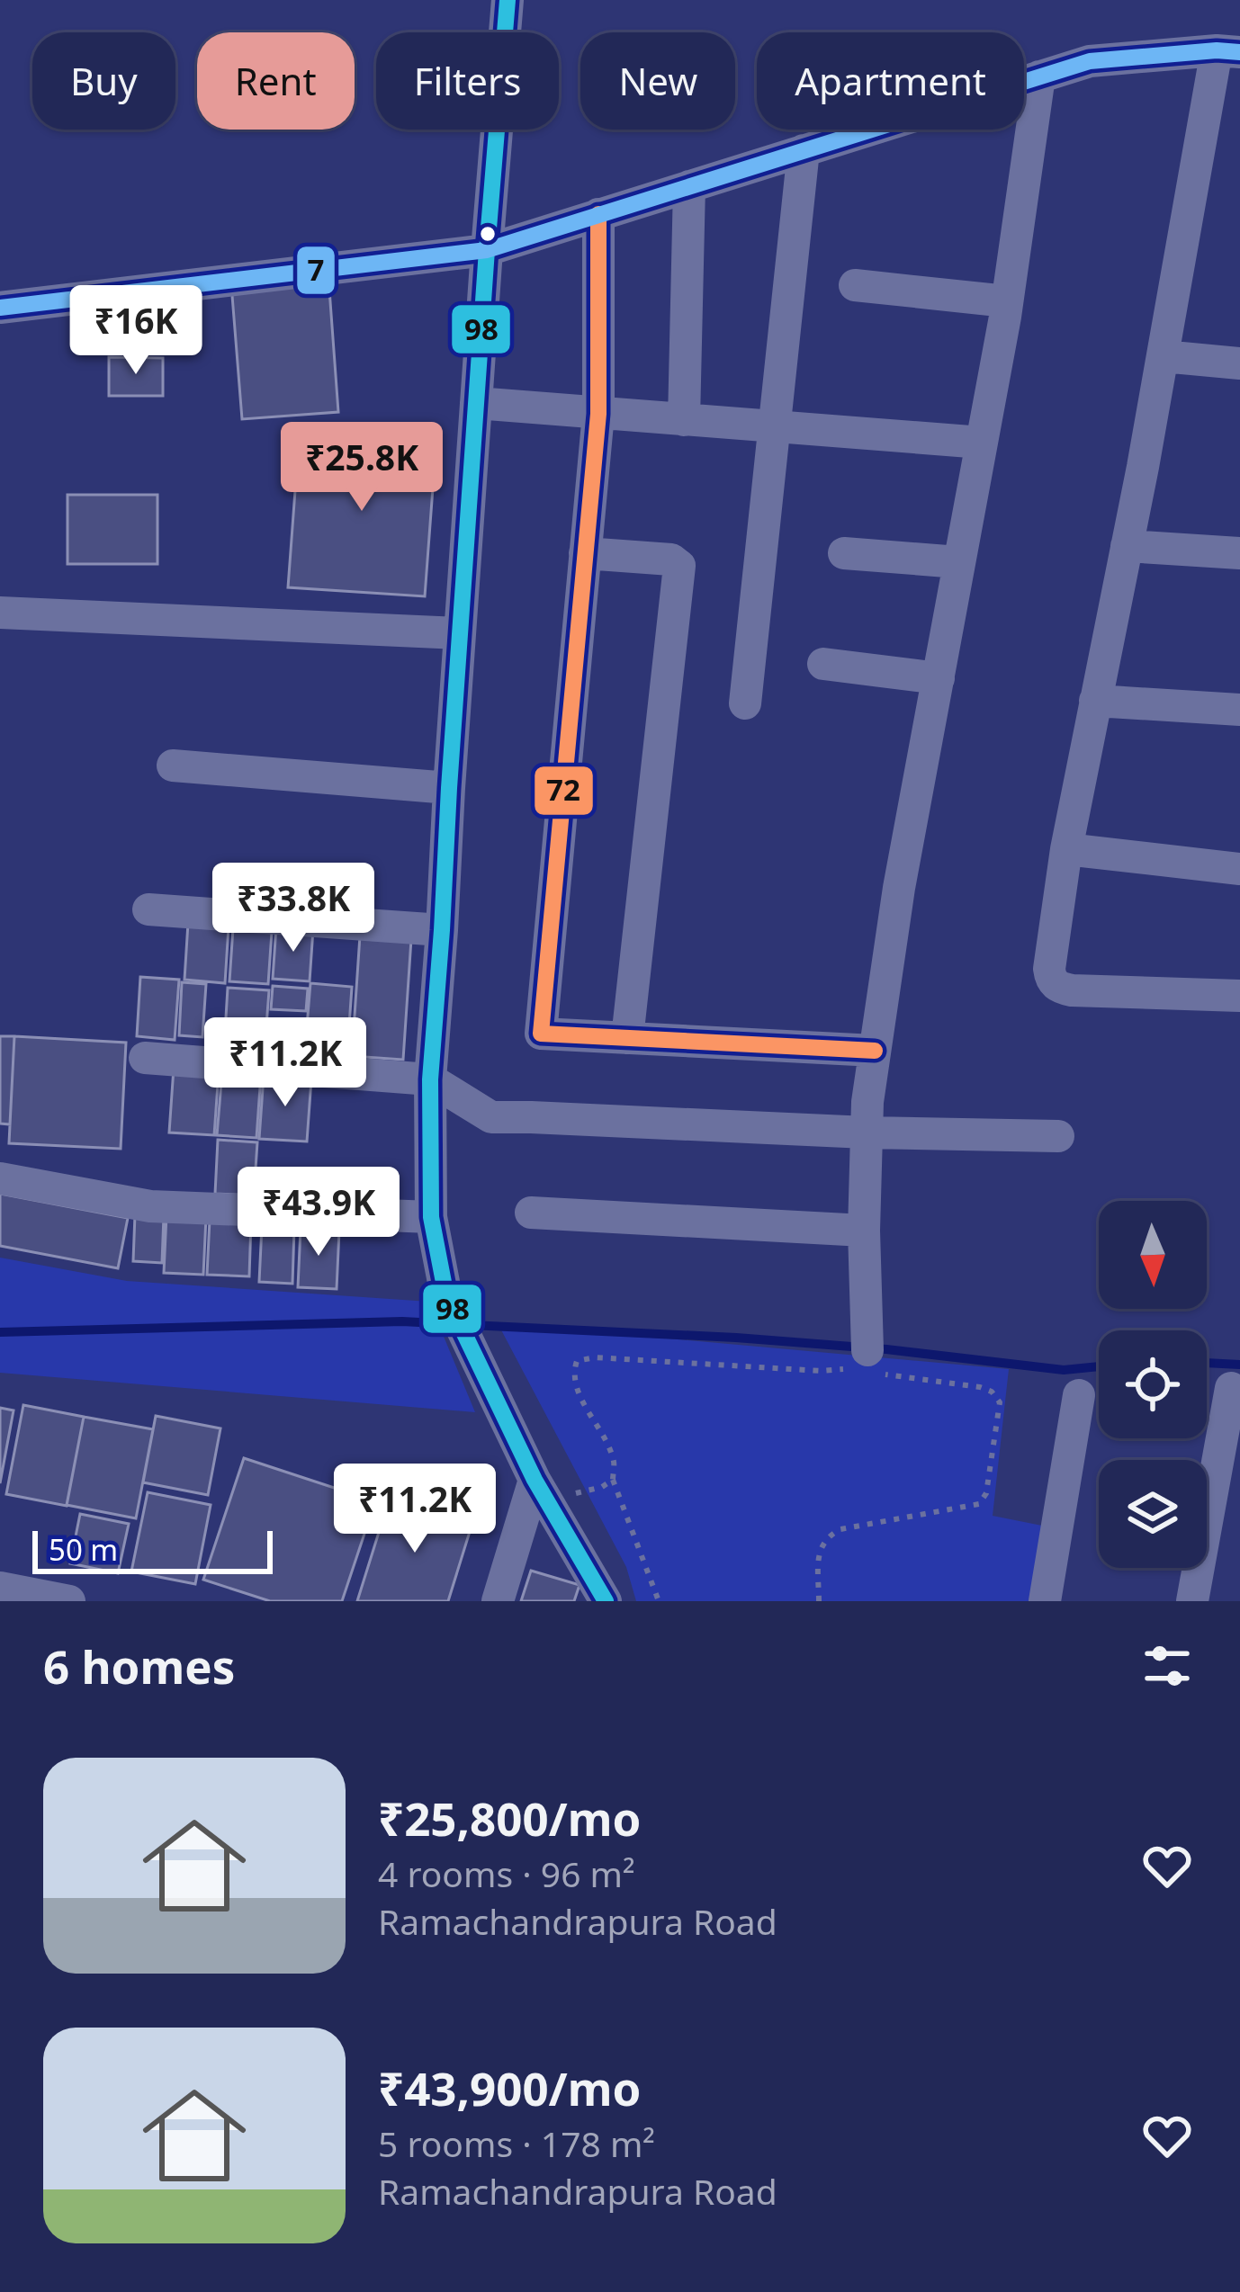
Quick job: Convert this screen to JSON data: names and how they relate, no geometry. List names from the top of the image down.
{
  "lines": ["transit line 98", "transit line 7", "transit line 72"],
  "scale_bar": "50 m",
  "north": "bottom",
  "page": {
    "chip": [
      "Buy",
      "Rent",
      "Filters",
      "New",
      "Apartment"
    ],
    "price": [
      "₹16K",
      "₹25.8K",
      "₹33.8K",
      "₹11.2K",
      "₹43.9K",
      "₹11.2K"
    ],
    "scale": "50 m",
    "heading": "6 homes",
    "list": [
      {
        "name": "₹25,800/mo",
        "note": "4 rooms · 96 m² · Ramachandrapura Road"
      },
      {
        "name": "₹43,900/mo",
        "note": "5 rooms · 178 m² · Ramachandrapura Road"
      }
    ]
  }
}
